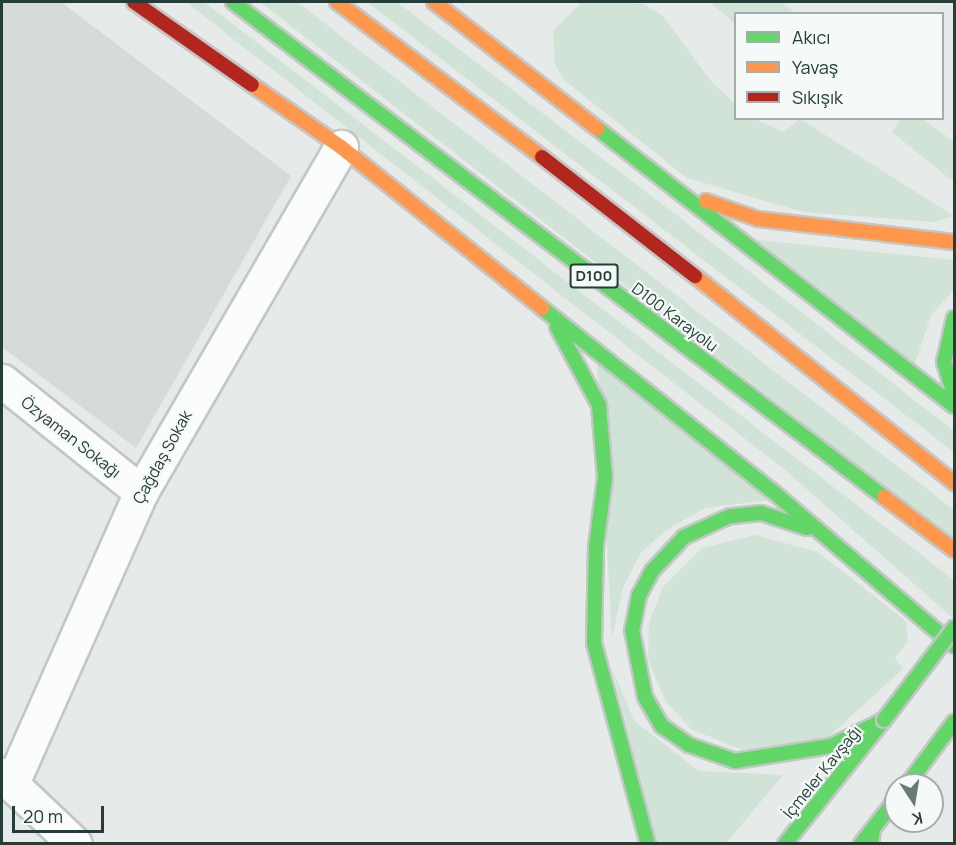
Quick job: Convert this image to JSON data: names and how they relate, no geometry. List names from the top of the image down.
{
  "streets": {
    "main road": ["D100", "D100 Karayolu", "İçmeler Kavşağı"],
    "street": ["Özyaman Sokağı", "Çağdaş Sokak"]
  },
  "crossings": [
    ["Özyaman Sokağı", "Çağdaş Sokak"]
  ],
  "legend": ["Akıcı", "Yavaş", "Sıkışık"],
  "scale_bar": "20 m",
  "north": "bottom"
}
